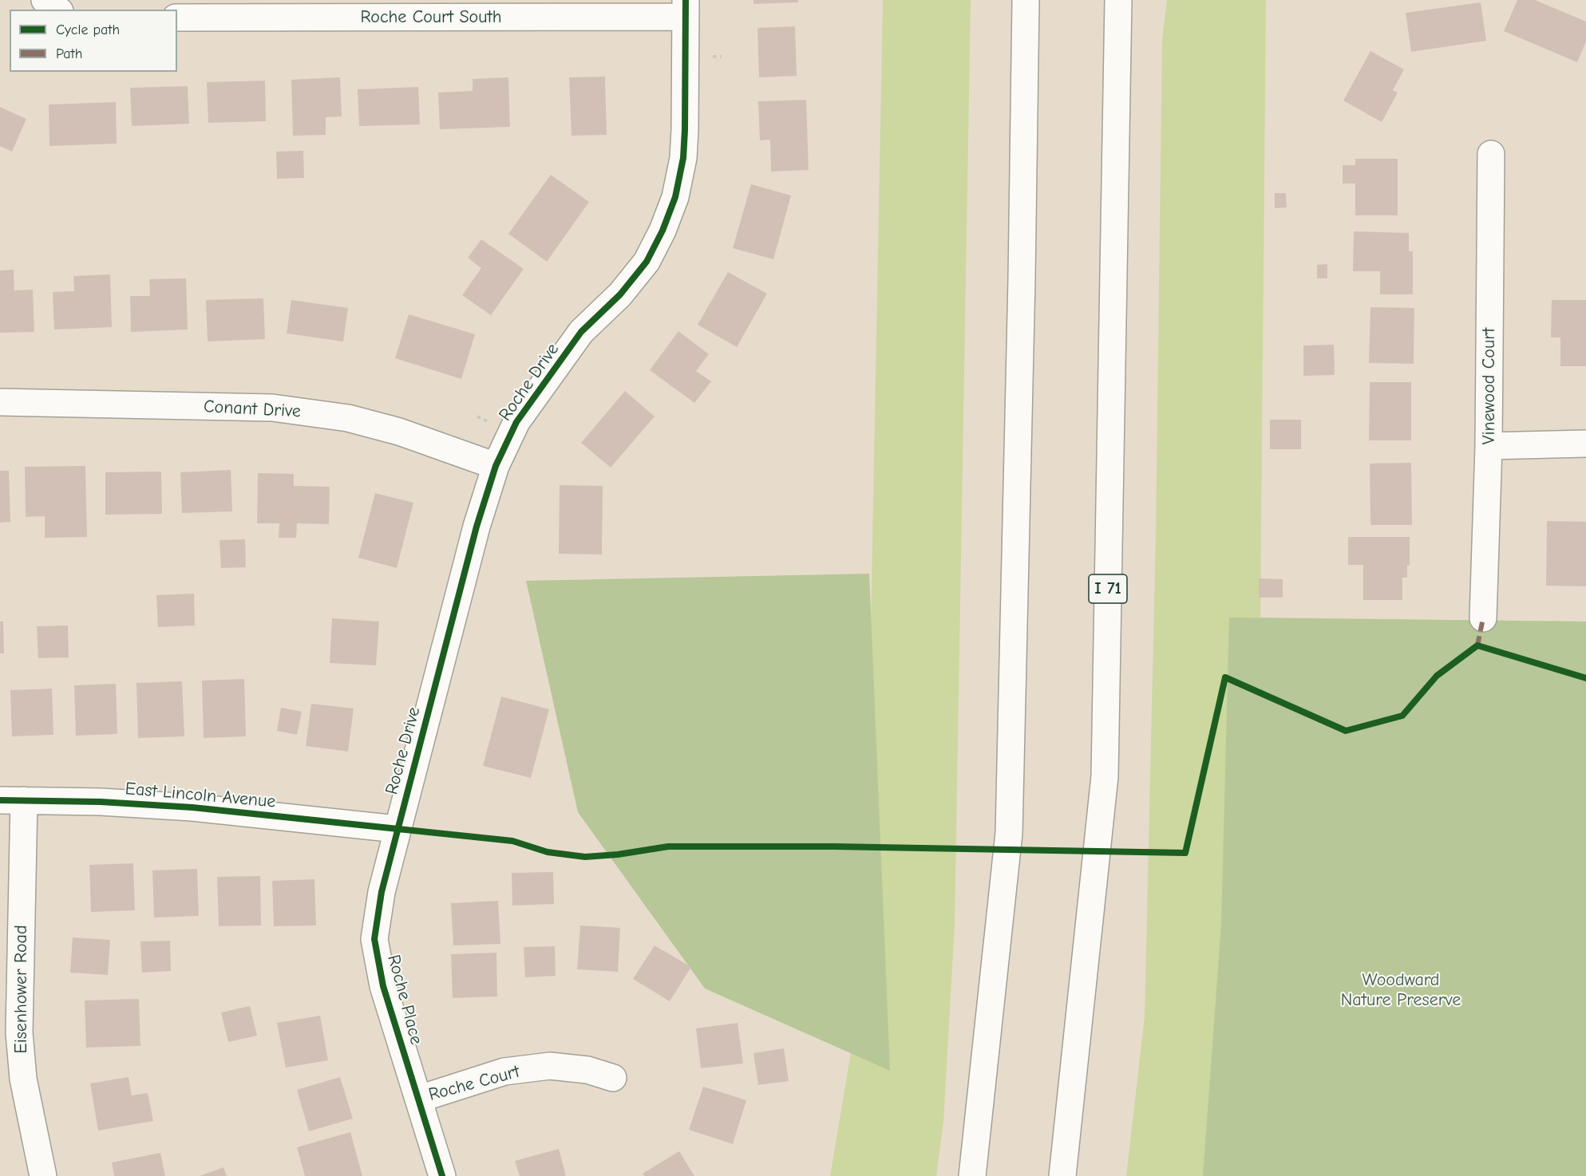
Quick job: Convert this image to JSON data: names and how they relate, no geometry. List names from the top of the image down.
{
  "streets": {
    "main road": [
      "Roche Court South",
      "Roche Drive",
      "Vinewood Court",
      "Conant Drive",
      "I 71",
      "East Lincoln Avenue",
      "Eisenhower Road",
      "Roche Place",
      "Roche Court"
    ]
  },
  "crossings": [
    ["Roche Court South", "Roche Drive"],
    ["Roche Drive", "Conant Drive"],
    ["Roche Drive", "East Lincoln Avenue"],
    ["Roche Drive", "Roche Place"],
    ["East Lincoln Avenue", "Eisenhower Road"],
    ["East Lincoln Avenue", "Roche Place"],
    ["Roche Place", "Roche Court"]
  ],
  "parks": ["Woodward Nature Preserve"],
  "legend": ["Cycle path", "Path"]
}
